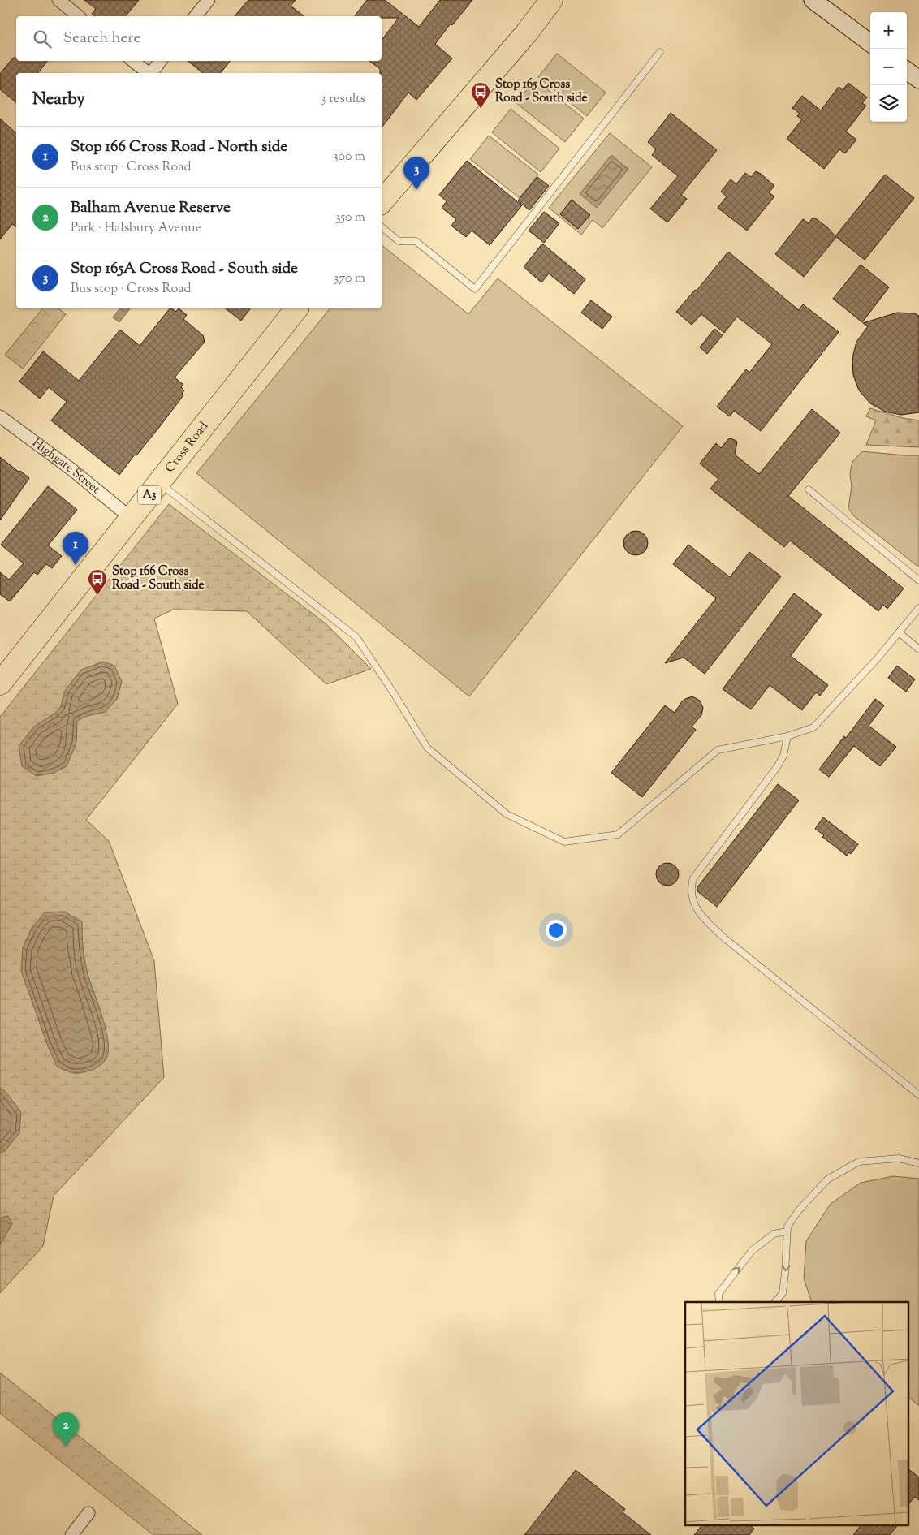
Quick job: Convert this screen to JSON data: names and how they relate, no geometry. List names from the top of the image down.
{
  "streets": {
    "highway": ["Cross Road", "A3"],
    "street": ["Highgate Street"]
  },
  "crossings": [
    ["Cross Road", "Highgate Street"]
  ],
  "places": {
    "bus stop": ["Stop 165 Cross Road - South side", "Stop 166 Cross Road - South side"]
  },
  "page": {
    "map_buttons": ["+", "−"],
    "search": "Search here",
    "heading": ["Nearby", "3 results"],
    "list": [
      {
        "mark": "1",
        "name": "Stop 166 Cross Road - North side",
        "note": "Bus stop · Cross Road",
        "value": "300 m"
      },
      {
        "mark": "2",
        "name": "Balham Avenue Reserve",
        "note": "Park · Halsbury Avenue",
        "value": "350 m"
      },
      {
        "mark": "3",
        "name": "Stop 165A Cross Road - South side",
        "note": "Bus stop · Cross Road",
        "value": "370 m"
      }
    ],
    "pins": ["3", "1", "2"]
  }
}
